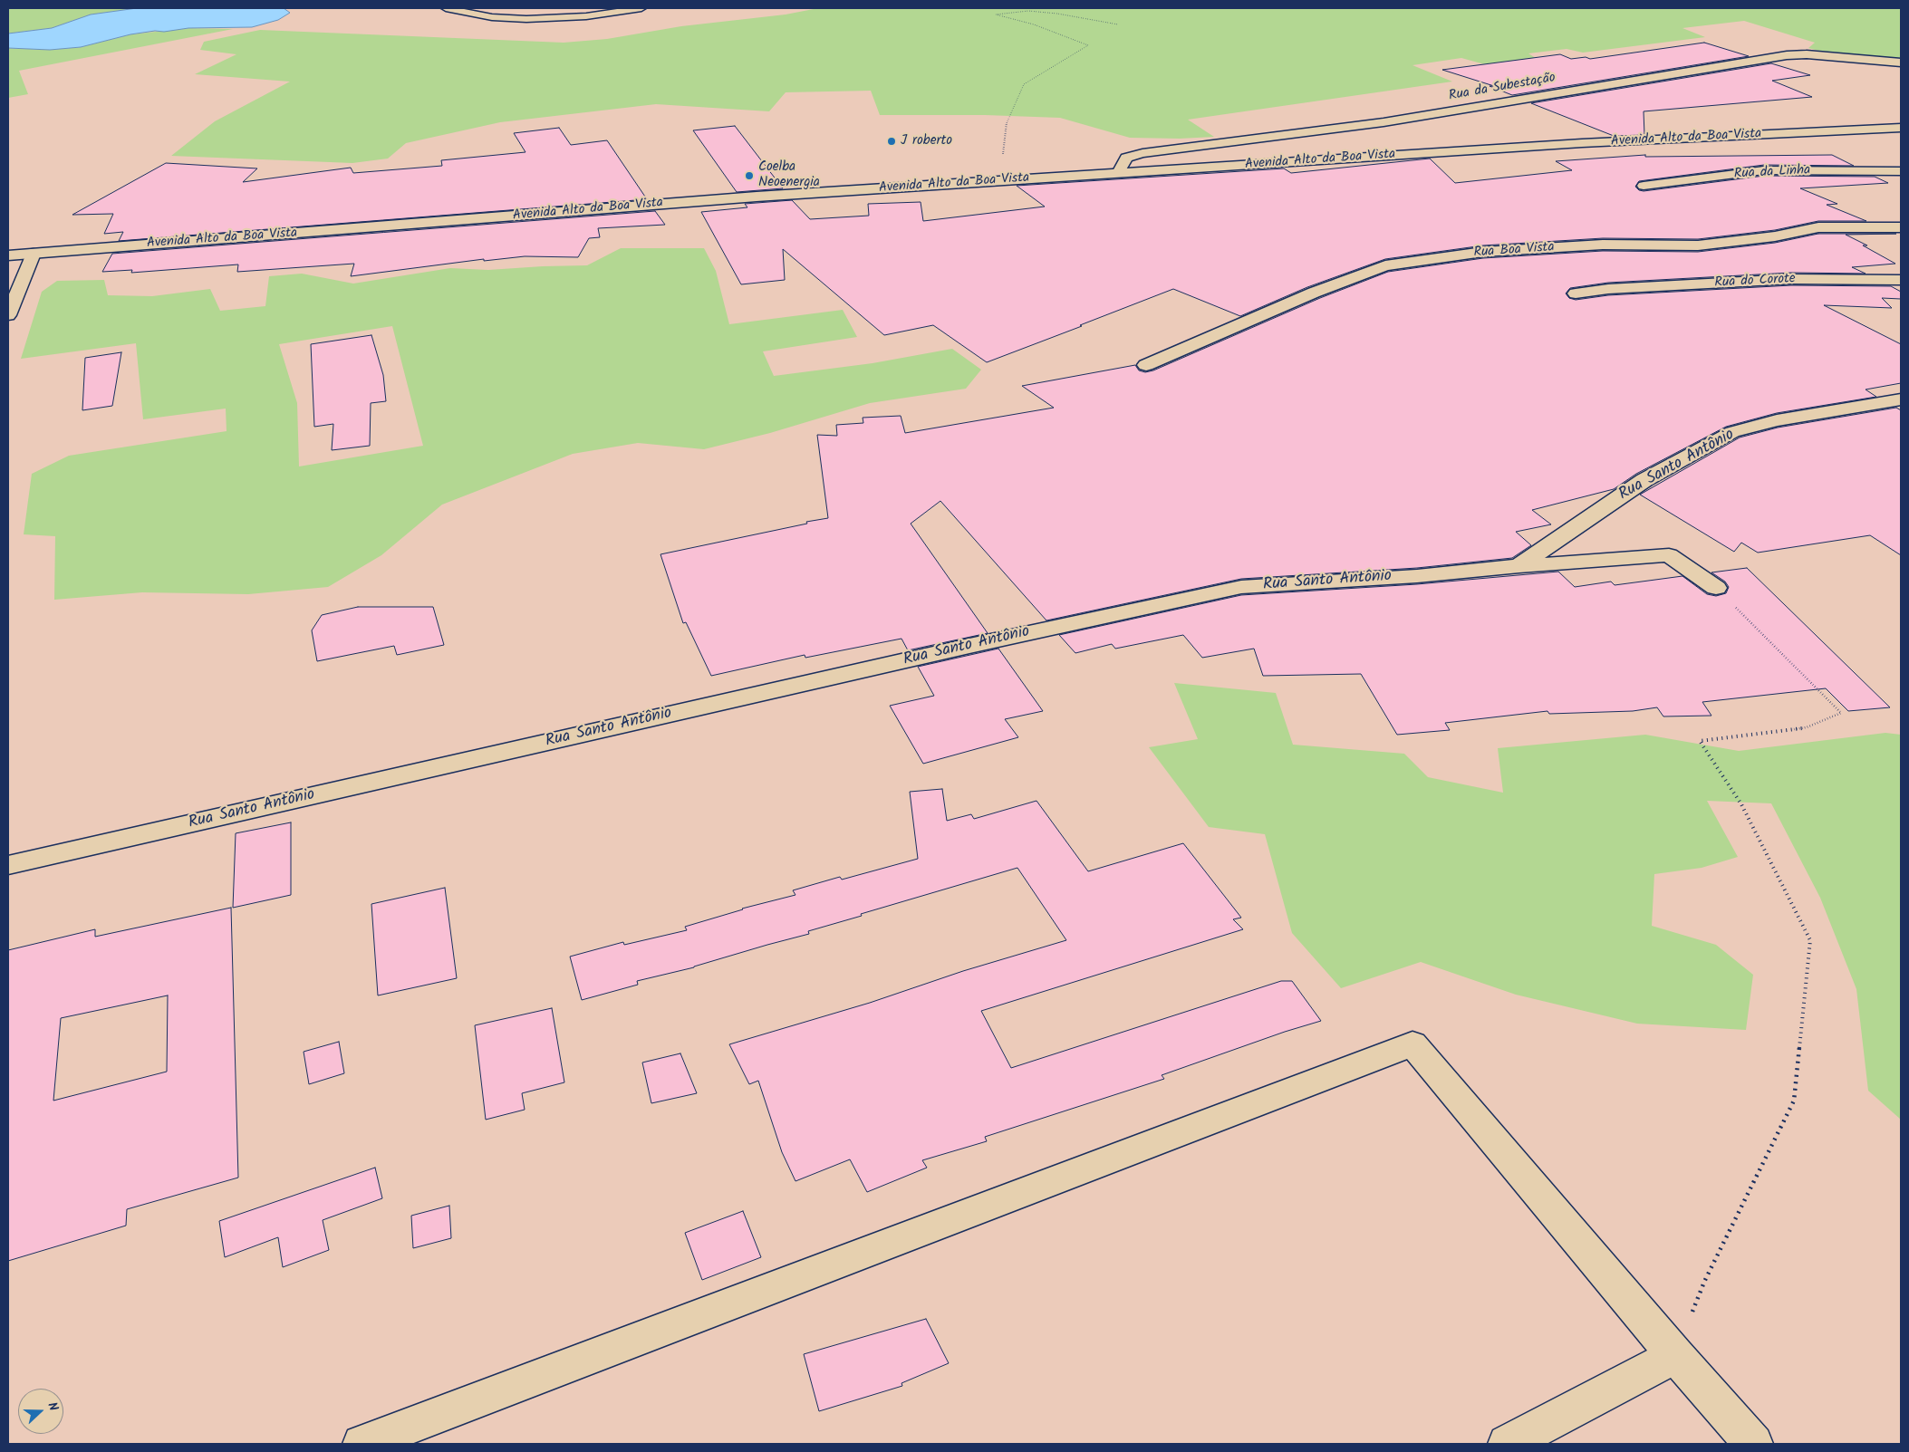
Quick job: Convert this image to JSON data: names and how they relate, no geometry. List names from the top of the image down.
{
  "streets": {
    "street": [
      "Rua da Subestação",
      "Avenida Alto da Boa Vista",
      "Rua da Linha",
      "Rua Boa Vista",
      "Rua do Corote",
      "Rua Santo Antônio"
    ]
  },
  "crossings": [
    ["Rua da Subestação", "Avenida Alto da Boa Vista"]
  ],
  "places": ["J roberto", "Coelba Neoenergia"],
  "north": "right"
}
